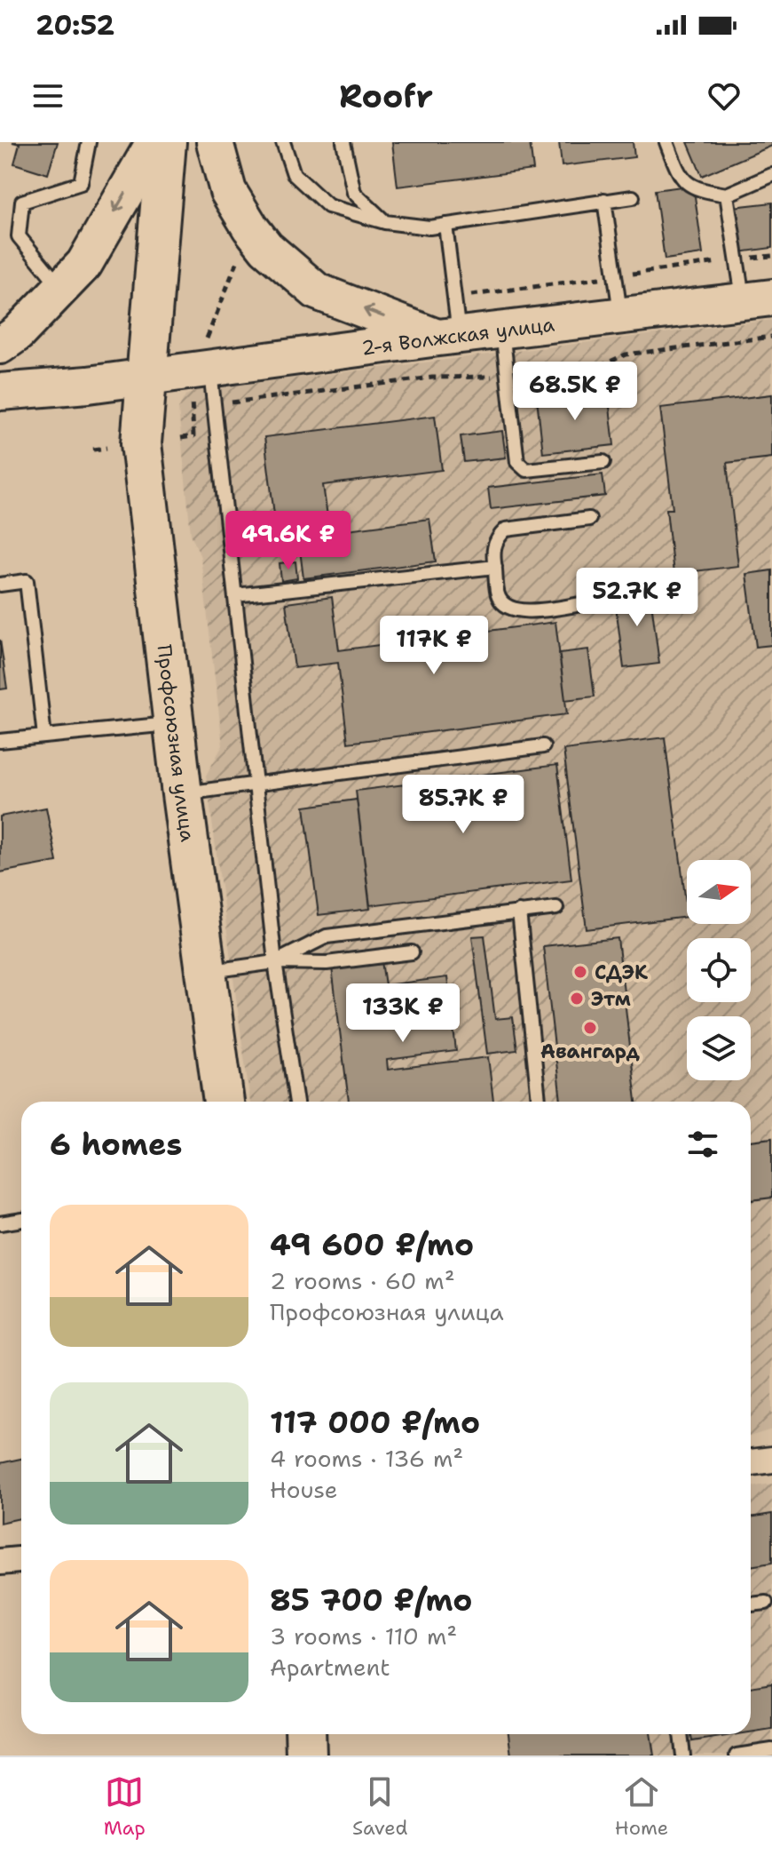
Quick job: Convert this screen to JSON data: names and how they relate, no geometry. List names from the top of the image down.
{
  "streets": {
    "highway": ["Профсоюзная улица"],
    "street": ["2-я Волжская улица"]
  },
  "crossings": [
    ["2-я Волжская улица", "Профсоюзная улица"]
  ],
  "places": ["СДЭК", "Этм", "Авангард"],
  "north": "right",
  "page": {
    "status": "20:52",
    "header": "Roofr",
    "price": [
      "68.5K ₽",
      "49.6K ₽",
      "52.7K ₽",
      "117K ₽",
      "85.7K ₽",
      "133K ₽"
    ],
    "heading": "6 homes",
    "list": [
      {
        "name": "49 600 ₽/mo",
        "note": "2 rooms · 60 m² · Профсоюзная улица"
      },
      {
        "name": "117 000 ₽/mo",
        "note": "4 rooms · 136 m² · House"
      },
      {
        "name": "85 700 ₽/mo",
        "note": "3 rooms · 110 m² · Apartment"
      }
    ],
    "tabs": ["Map", "Saved", "Home"]
  }
}
